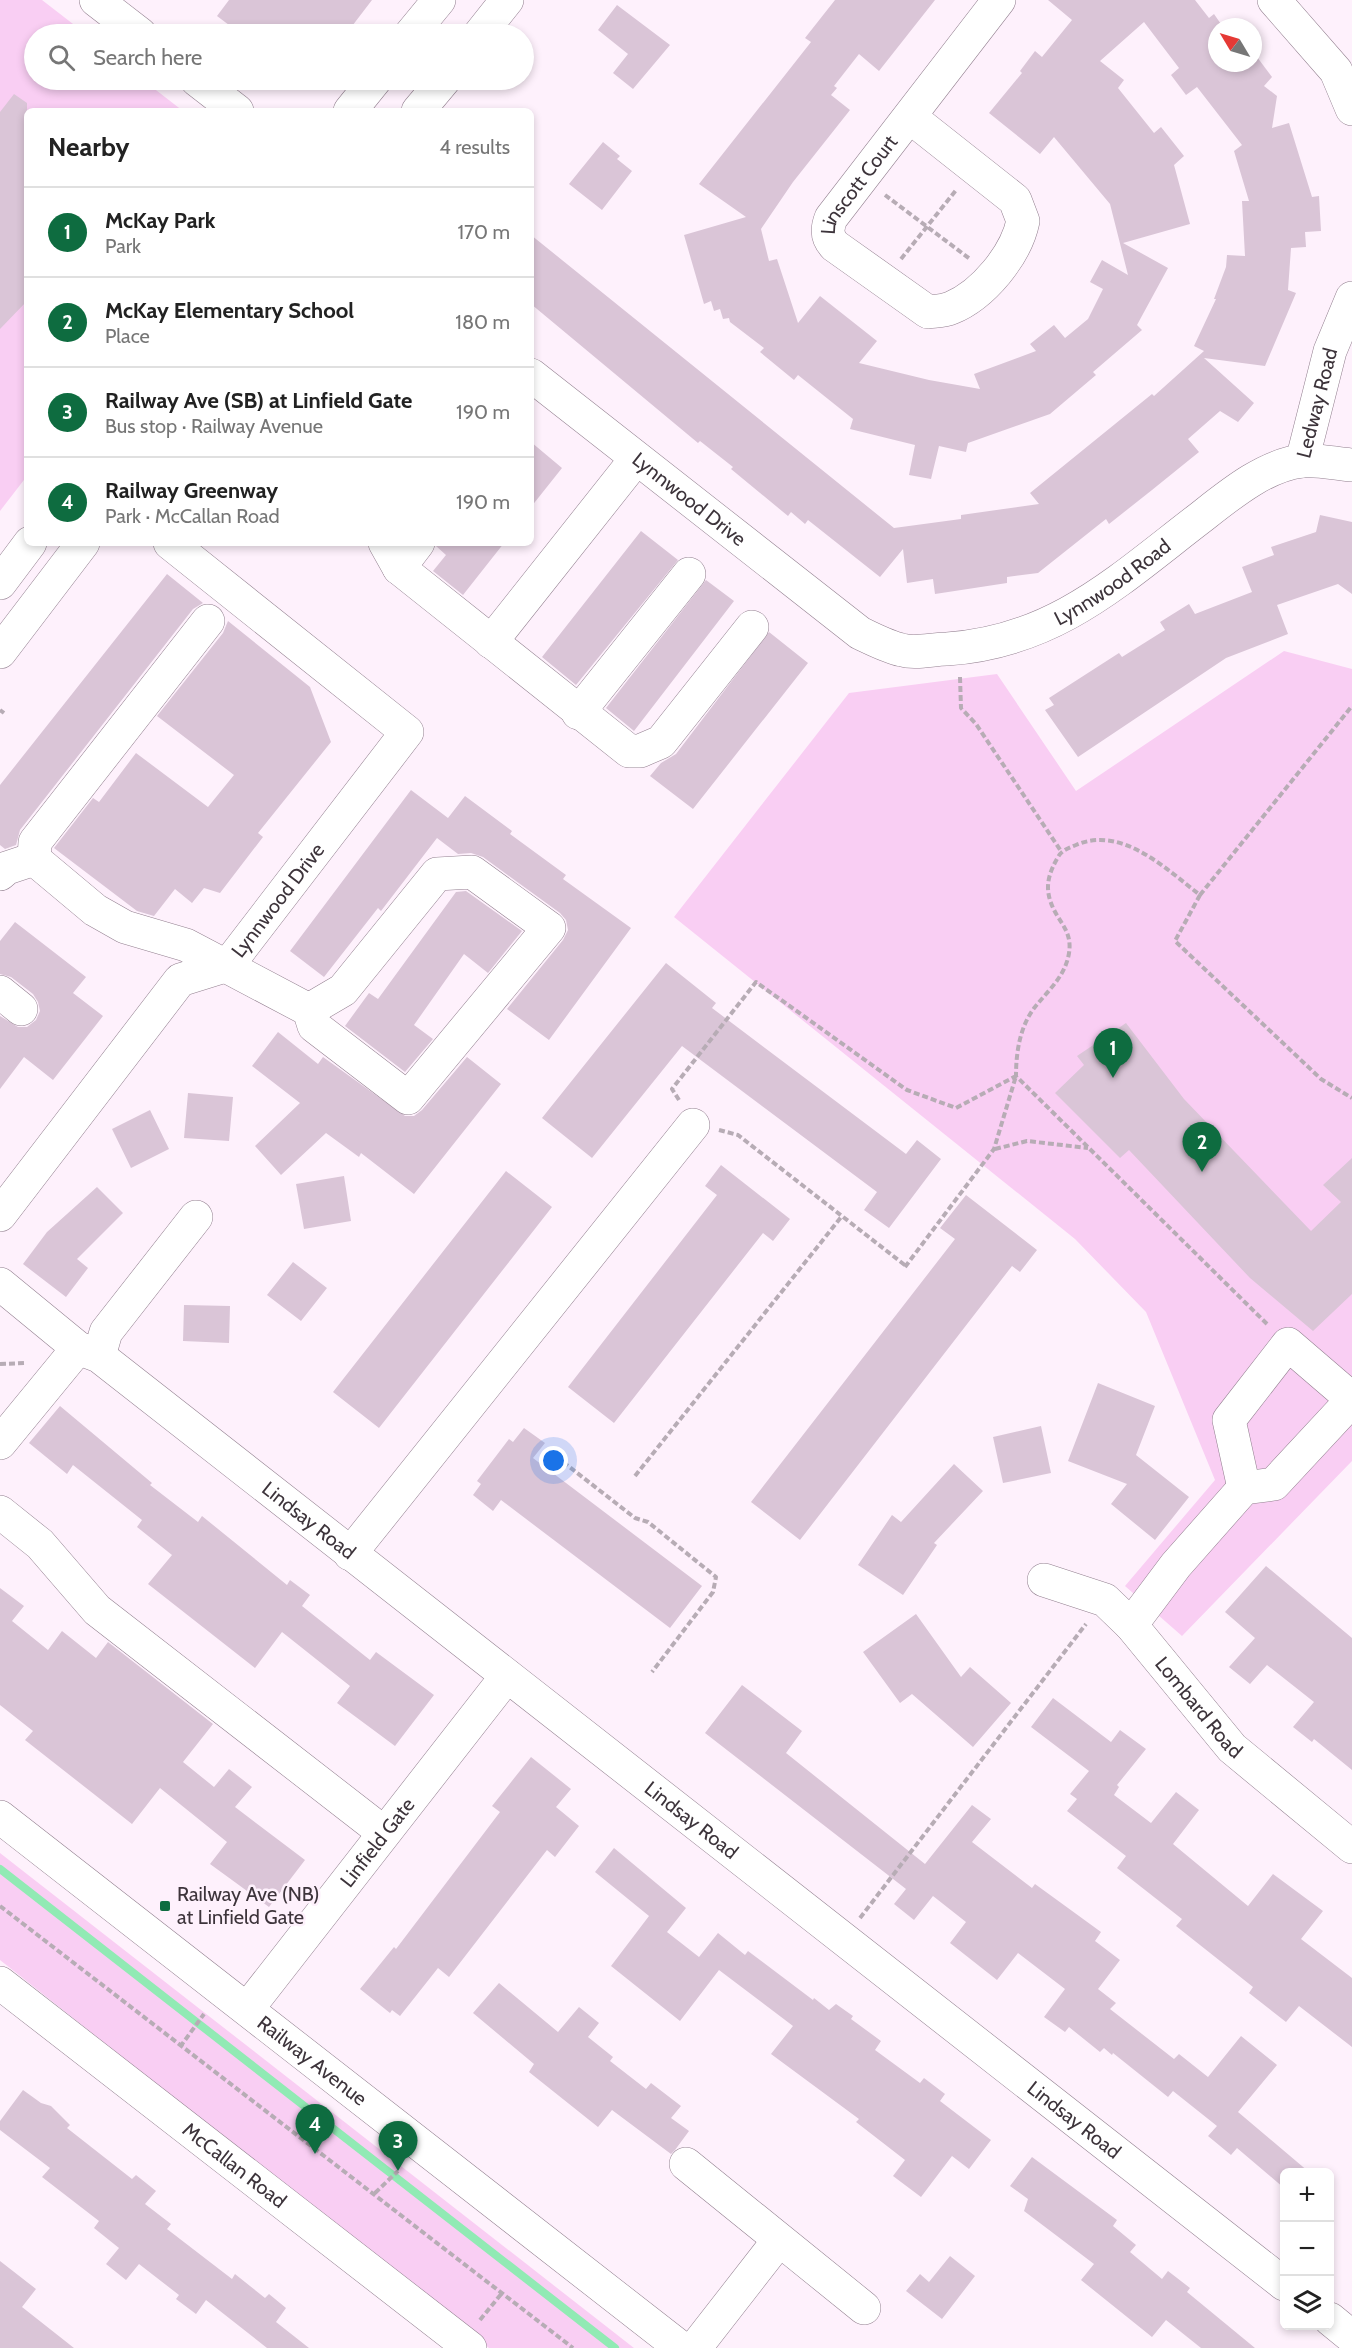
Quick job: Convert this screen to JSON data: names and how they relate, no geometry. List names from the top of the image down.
{
  "streets": {
    "street": [
      "Linscott Court",
      "Ledway Road",
      "Lynnwood Drive",
      "Lynnwood Road",
      "Lindsay Road",
      "Lombard Road",
      "Linfield Gate",
      "Railway Avenue",
      "McCallan Road"
    ]
  },
  "crossings": [
    ["Ledway Road", "Lynnwood Road"],
    ["Lynnwood Drive", "Lynnwood Road"],
    ["Lindsay Road", "Linfield Gate"],
    ["Linfield Gate", "Railway Avenue"]
  ],
  "places": {
    "transit": ["Railway Ave (NB) at Linfield Gate"]
  },
  "north": "top left",
  "page": {
    "search": "Search here",
    "heading": ["Nearby", "4 results"],
    "list": [
      {
        "mark": "1",
        "name": "McKay Park",
        "note": "Park",
        "value": "170 m"
      },
      {
        "mark": "2",
        "name": "McKay Elementary School",
        "note": "Place",
        "value": "180 m"
      },
      {
        "mark": "3",
        "name": "Railway Ave (SB) at Linfield Gate",
        "note": "Bus stop · Railway Avenue",
        "value": "190 m"
      },
      {
        "mark": "4",
        "name": "Railway Greenway",
        "note": "Park · McCallan Road",
        "value": "190 m"
      }
    ],
    "pins": [
      "1",
      "2",
      "4",
      "3"
    ],
    "map_buttons": ["+", "−"]
  }
}
